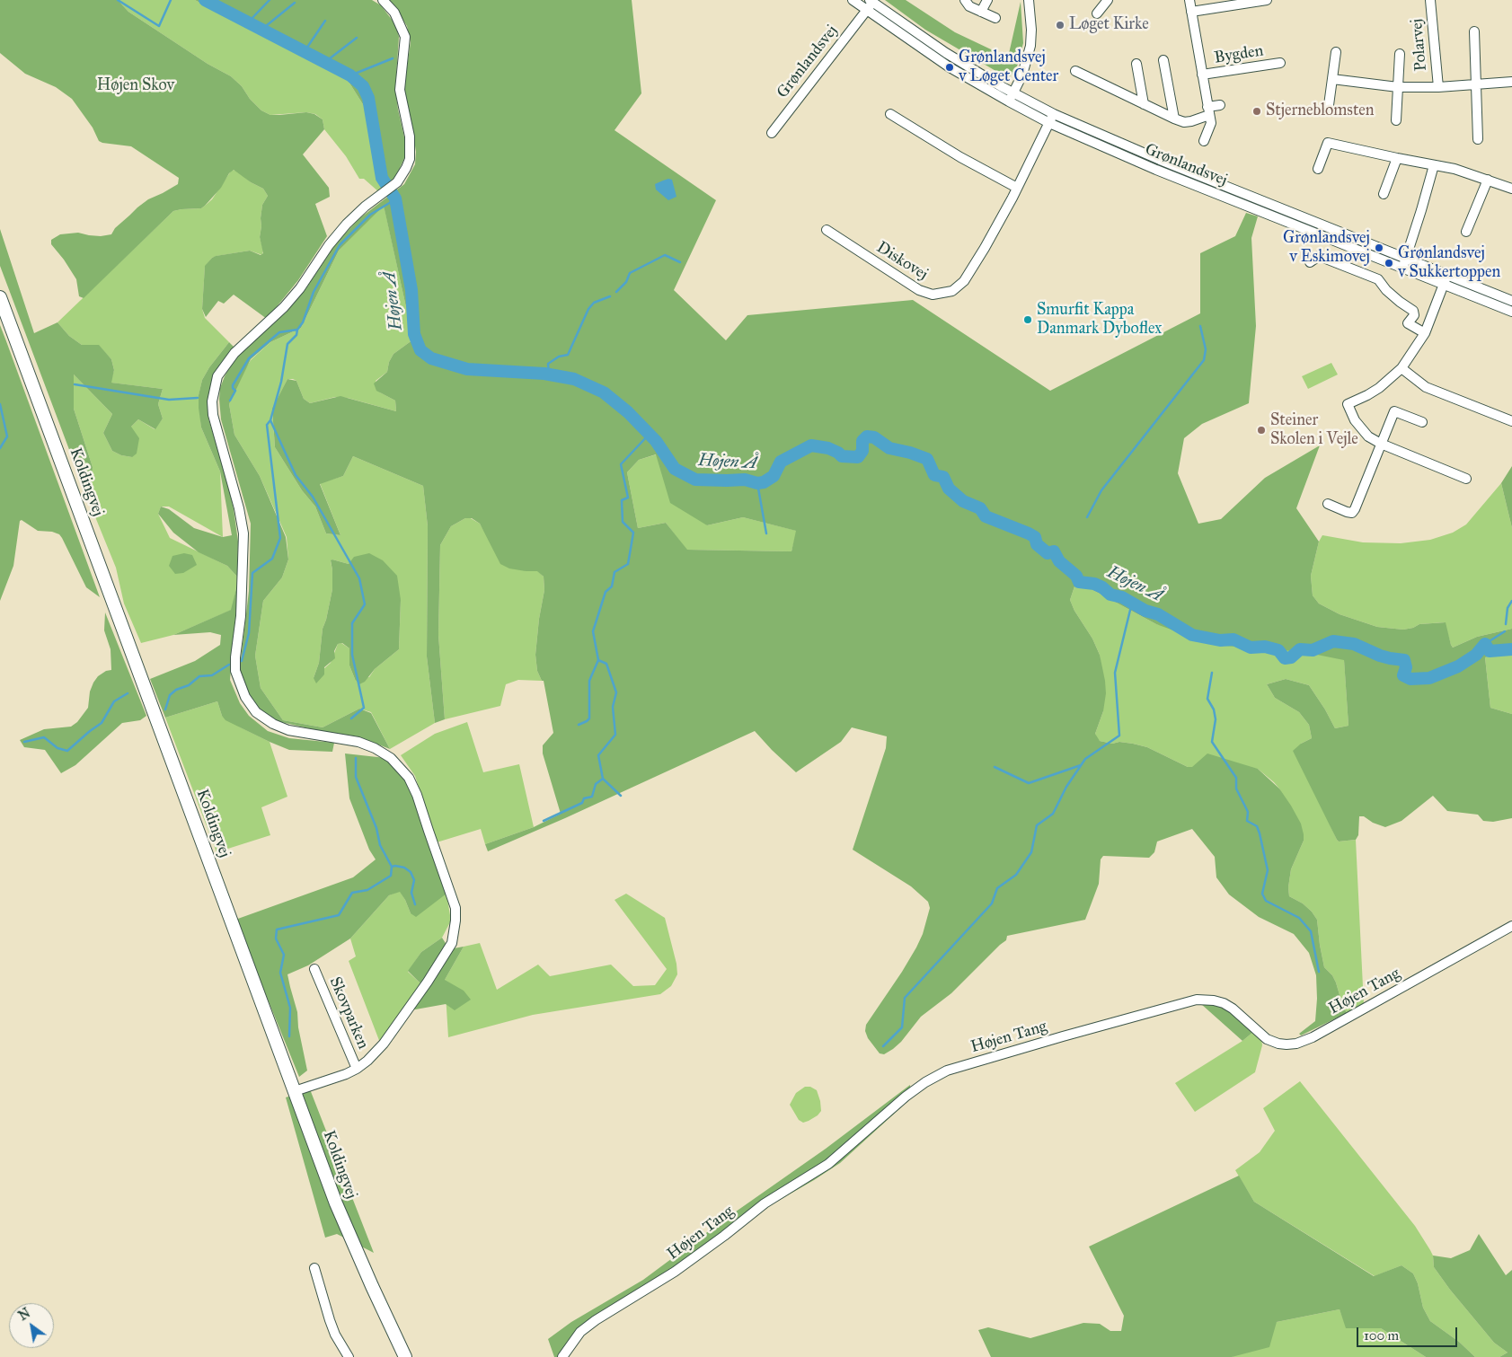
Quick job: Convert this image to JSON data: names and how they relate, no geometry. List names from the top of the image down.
{
  "streets": {
    "main road": ["Koldingvej"],
    "street": [
      "Polarvej",
      "Bygden",
      "Grønlandsvej",
      "Diskovej",
      "Højen Tang",
      "Skovparken"
    ]
  },
  "crossings": [
    ["Grønlandsvej", "Diskovej"]
  ],
  "water": ["Højen Å"],
  "parks": ["Højen Skov"],
  "places": [
    "Løget Kirke",
    "Grønlandsvej v Løget Center",
    "Stjerneblomsten",
    "Grønlandsvej v Eskimovej",
    "Grønlandsvej v Sukkertoppen",
    "Smurfit Kappa Danmark Dyboflex",
    "Steiner Skolen i Vejle"
  ],
  "scale_bar": "100 m",
  "north": "top left"
}
